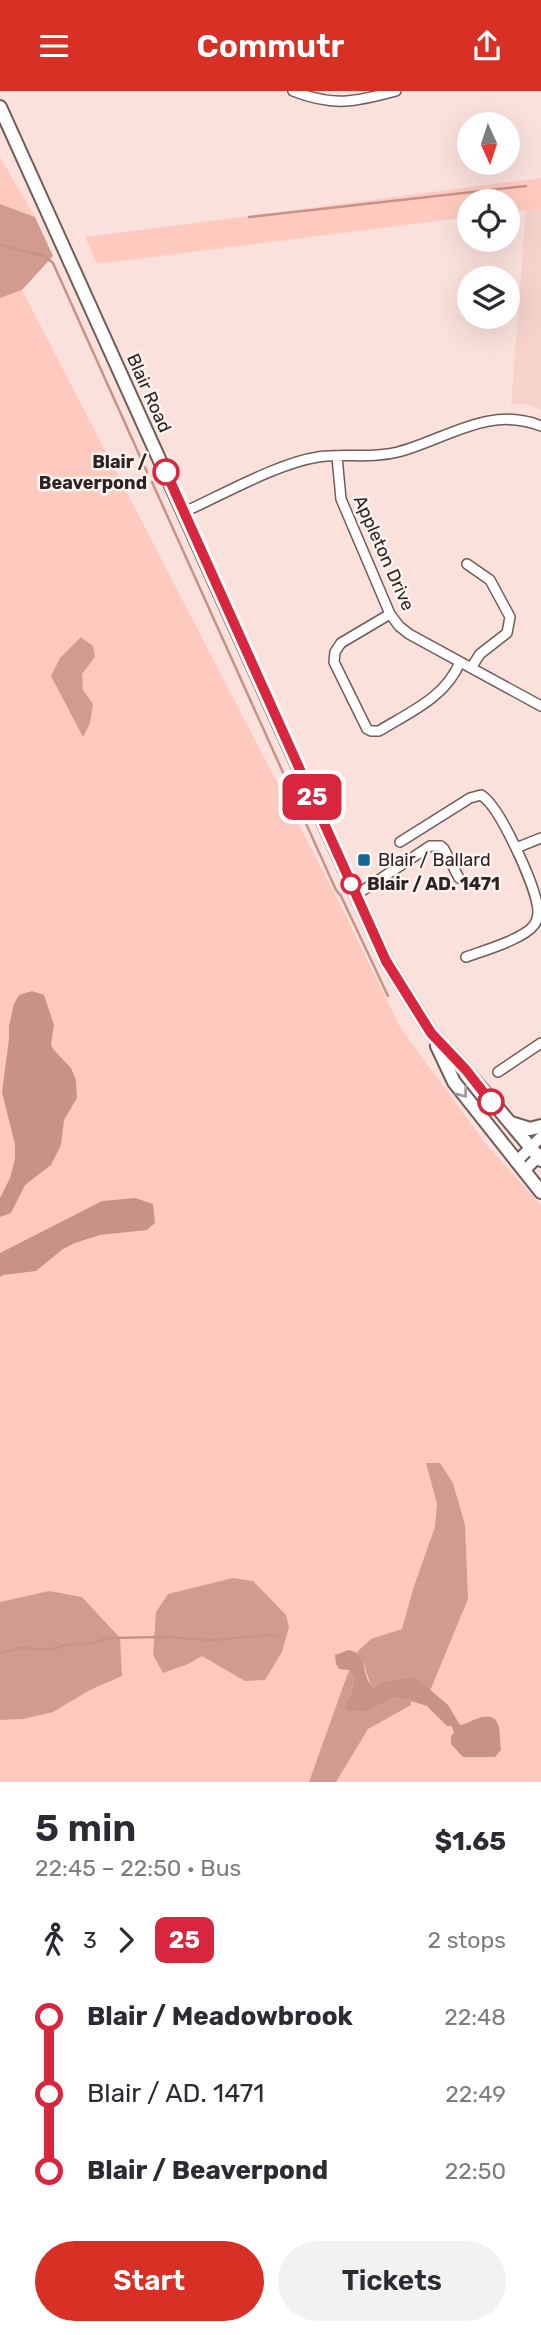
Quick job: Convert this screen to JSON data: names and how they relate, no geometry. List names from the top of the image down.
{
  "streets": {
    "main road": ["Blair Road"],
    "street": ["Appleton Drive"]
  },
  "places": {
    "other": ["Blair / Beaverpond", "Blair / AD. 1471"],
    "transit": ["Blair / Ballard"]
  },
  "lines": ["bus line 25"],
  "north": "bottom",
  "page": {
    "header": "Commutr",
    "on_map": "25",
    "heading": ["5 min", "22:45 – 22:50 · Bus", "$1.65"],
    "legs": ["3", "25", "2 stops"],
    "list": [
      {
        "name": "Blair / Meadowbrook",
        "value": "22:48"
      },
      {
        "name": "Blair / AD. 1471",
        "value": "22:49"
      },
      {
        "name": "Blair / Beaverpond",
        "value": "22:50"
      }
    ],
    "buttons": ["Start", "Tickets"]
  }
}
